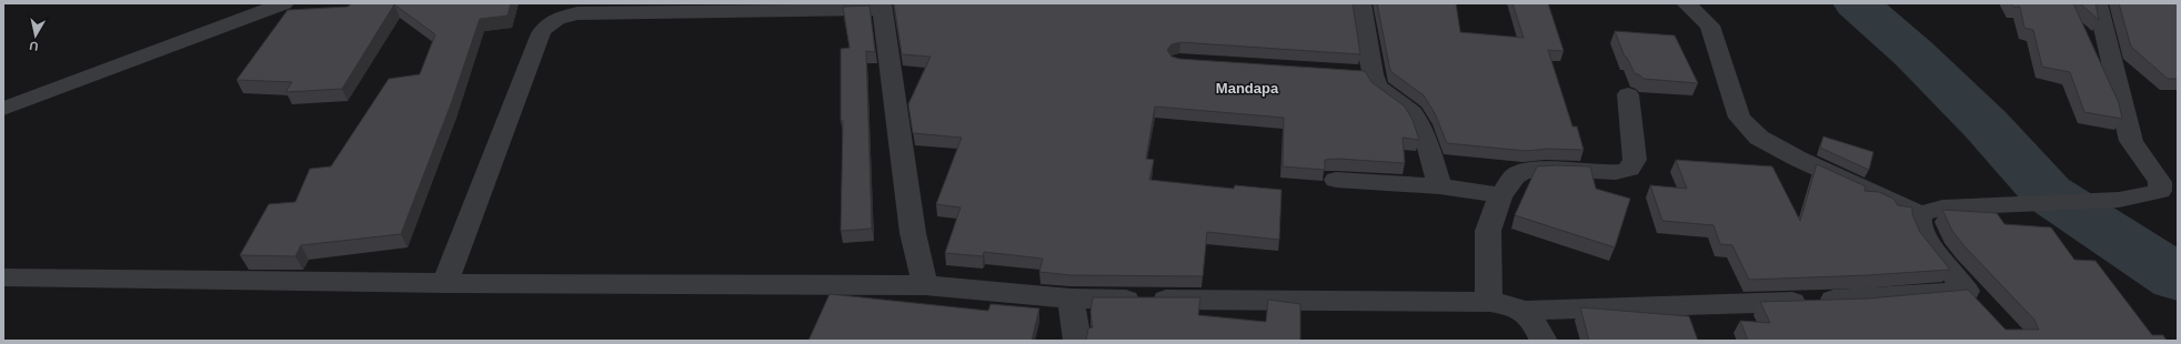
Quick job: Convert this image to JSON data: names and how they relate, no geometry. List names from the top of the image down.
{
  "districts": ["Mandapa"],
  "north": "bottom"
}
